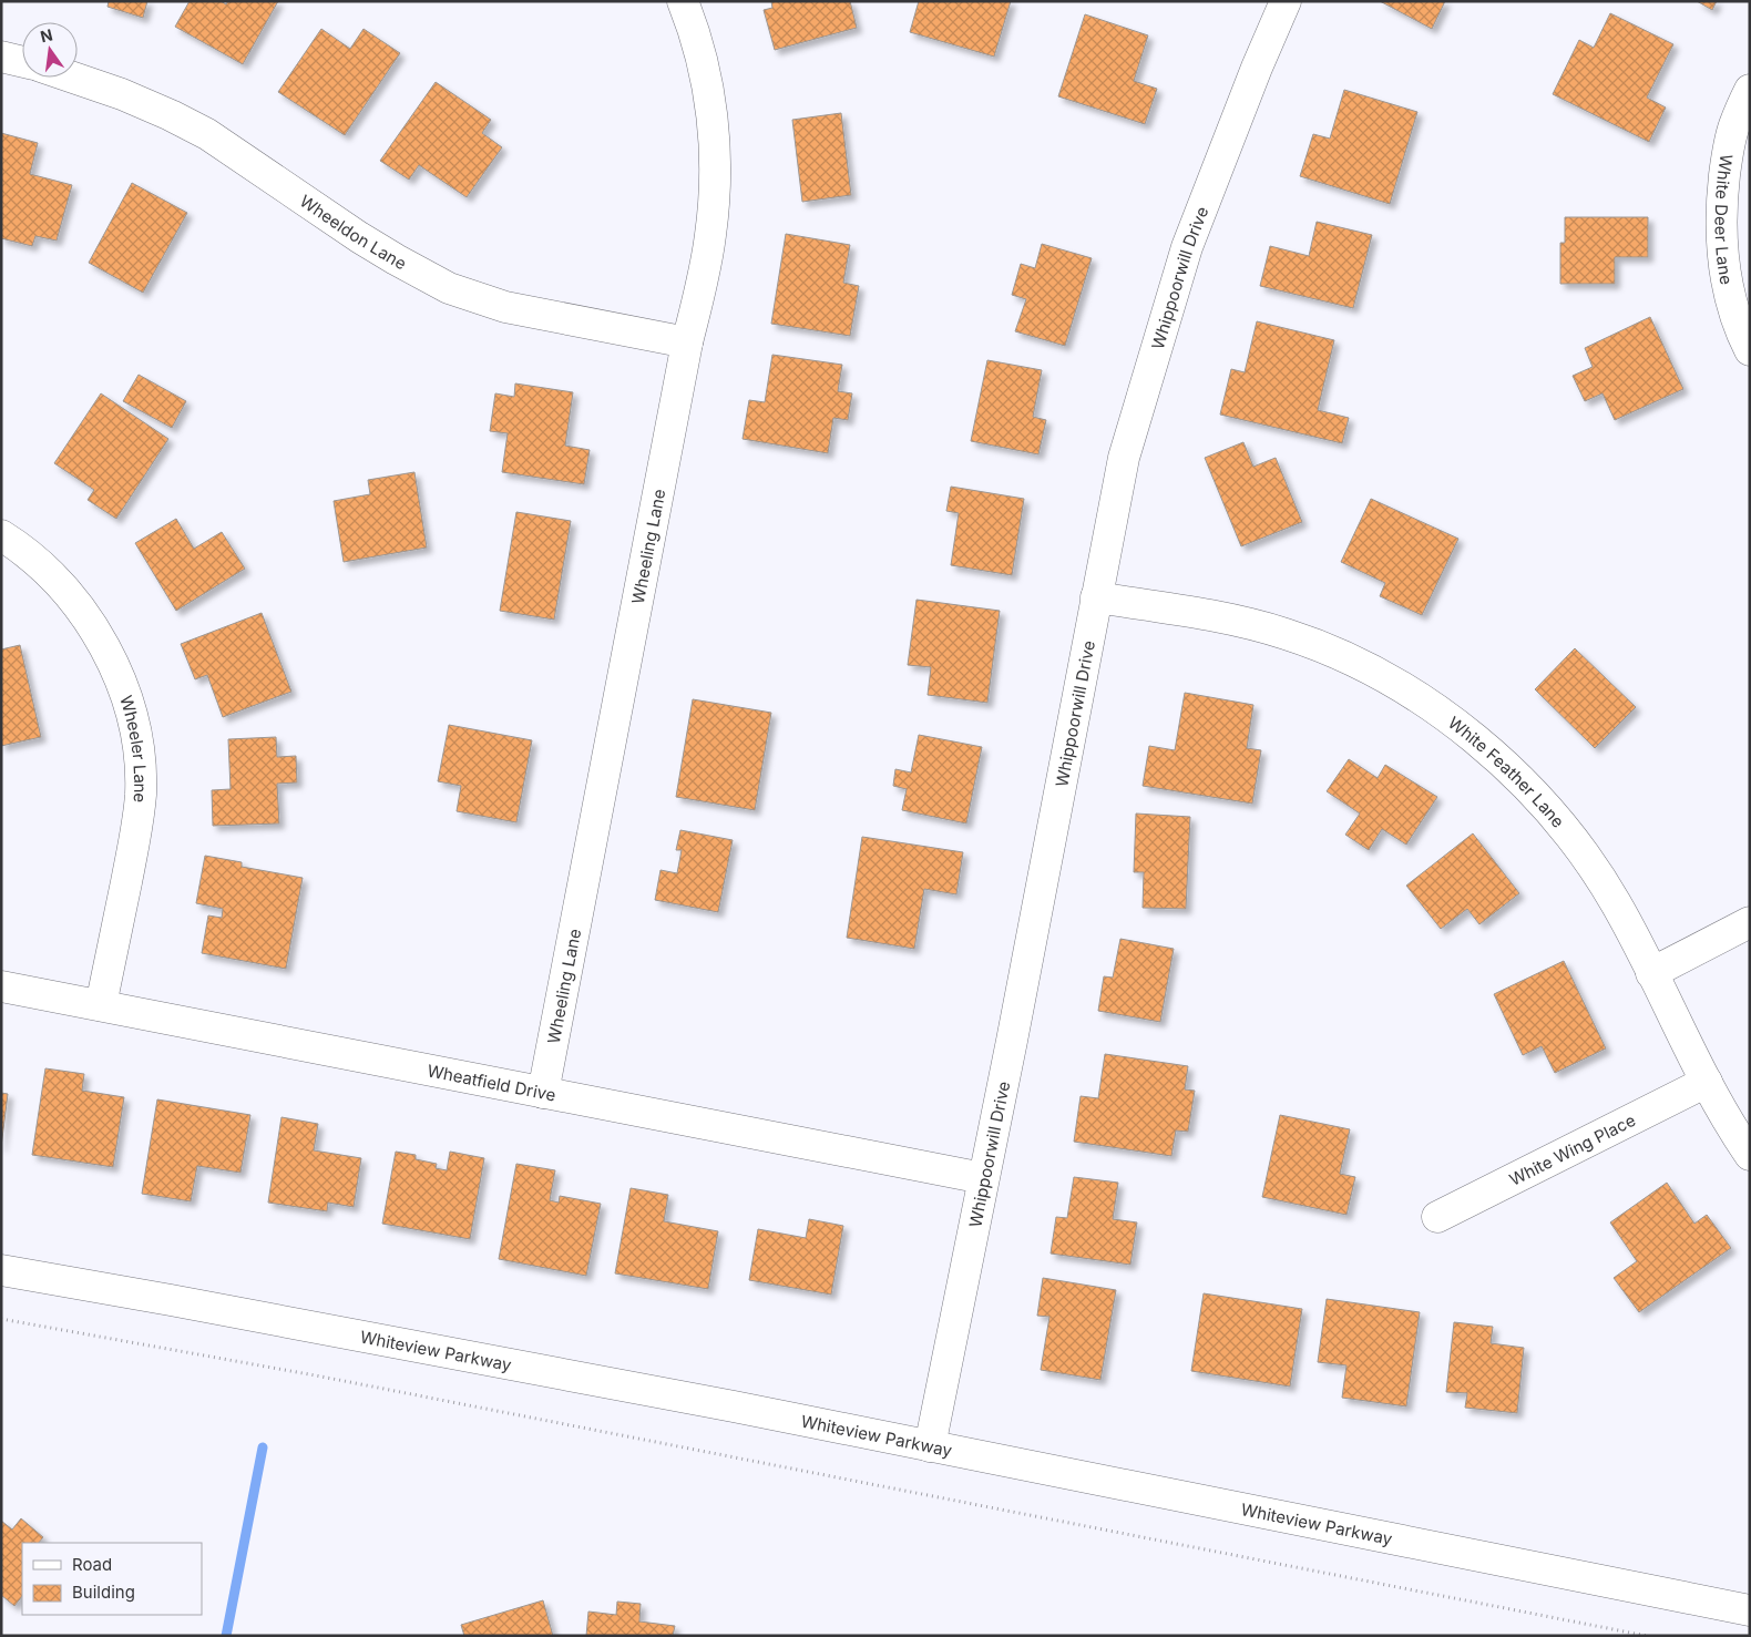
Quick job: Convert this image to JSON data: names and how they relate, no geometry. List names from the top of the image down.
{
  "streets": {
    "street": [
      "White Deer Lane",
      "Wheeldon Lane",
      "Whippoorwill Drive",
      "Wheeling Lane",
      "Wheeler Lane",
      "White Feather Lane",
      "Wheatfield Drive",
      "White Wing Place",
      "Whiteview Parkway"
    ]
  },
  "crossings": [
    ["Wheeldon Lane", "Wheeling Lane"],
    ["Whippoorwill Drive", "White Feather Lane"],
    ["Whippoorwill Drive", "Wheatfield Drive"],
    ["Whippoorwill Drive", "Whiteview Parkway"],
    ["Wheeling Lane", "Wheatfield Drive"],
    ["Wheeler Lane", "Wheatfield Drive"],
    ["White Feather Lane", "White Wing Place"]
  ],
  "legend": ["Road", "Building"],
  "north": "top"
}
